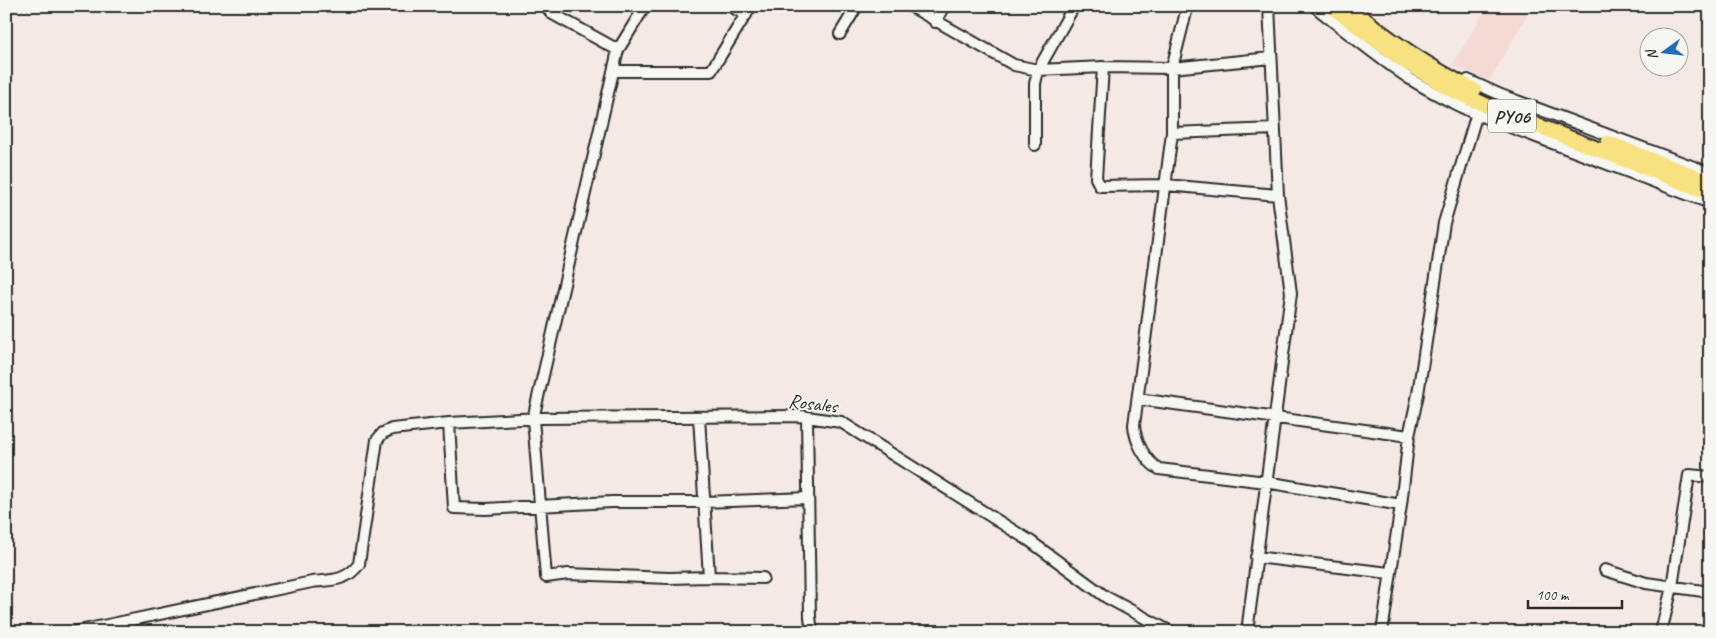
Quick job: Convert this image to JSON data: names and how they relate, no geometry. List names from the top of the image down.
{
  "streets": {
    "highway": ["PY06"],
    "street": ["Rosales"]
  },
  "scale_bar": "100 m",
  "north": "left"
}
